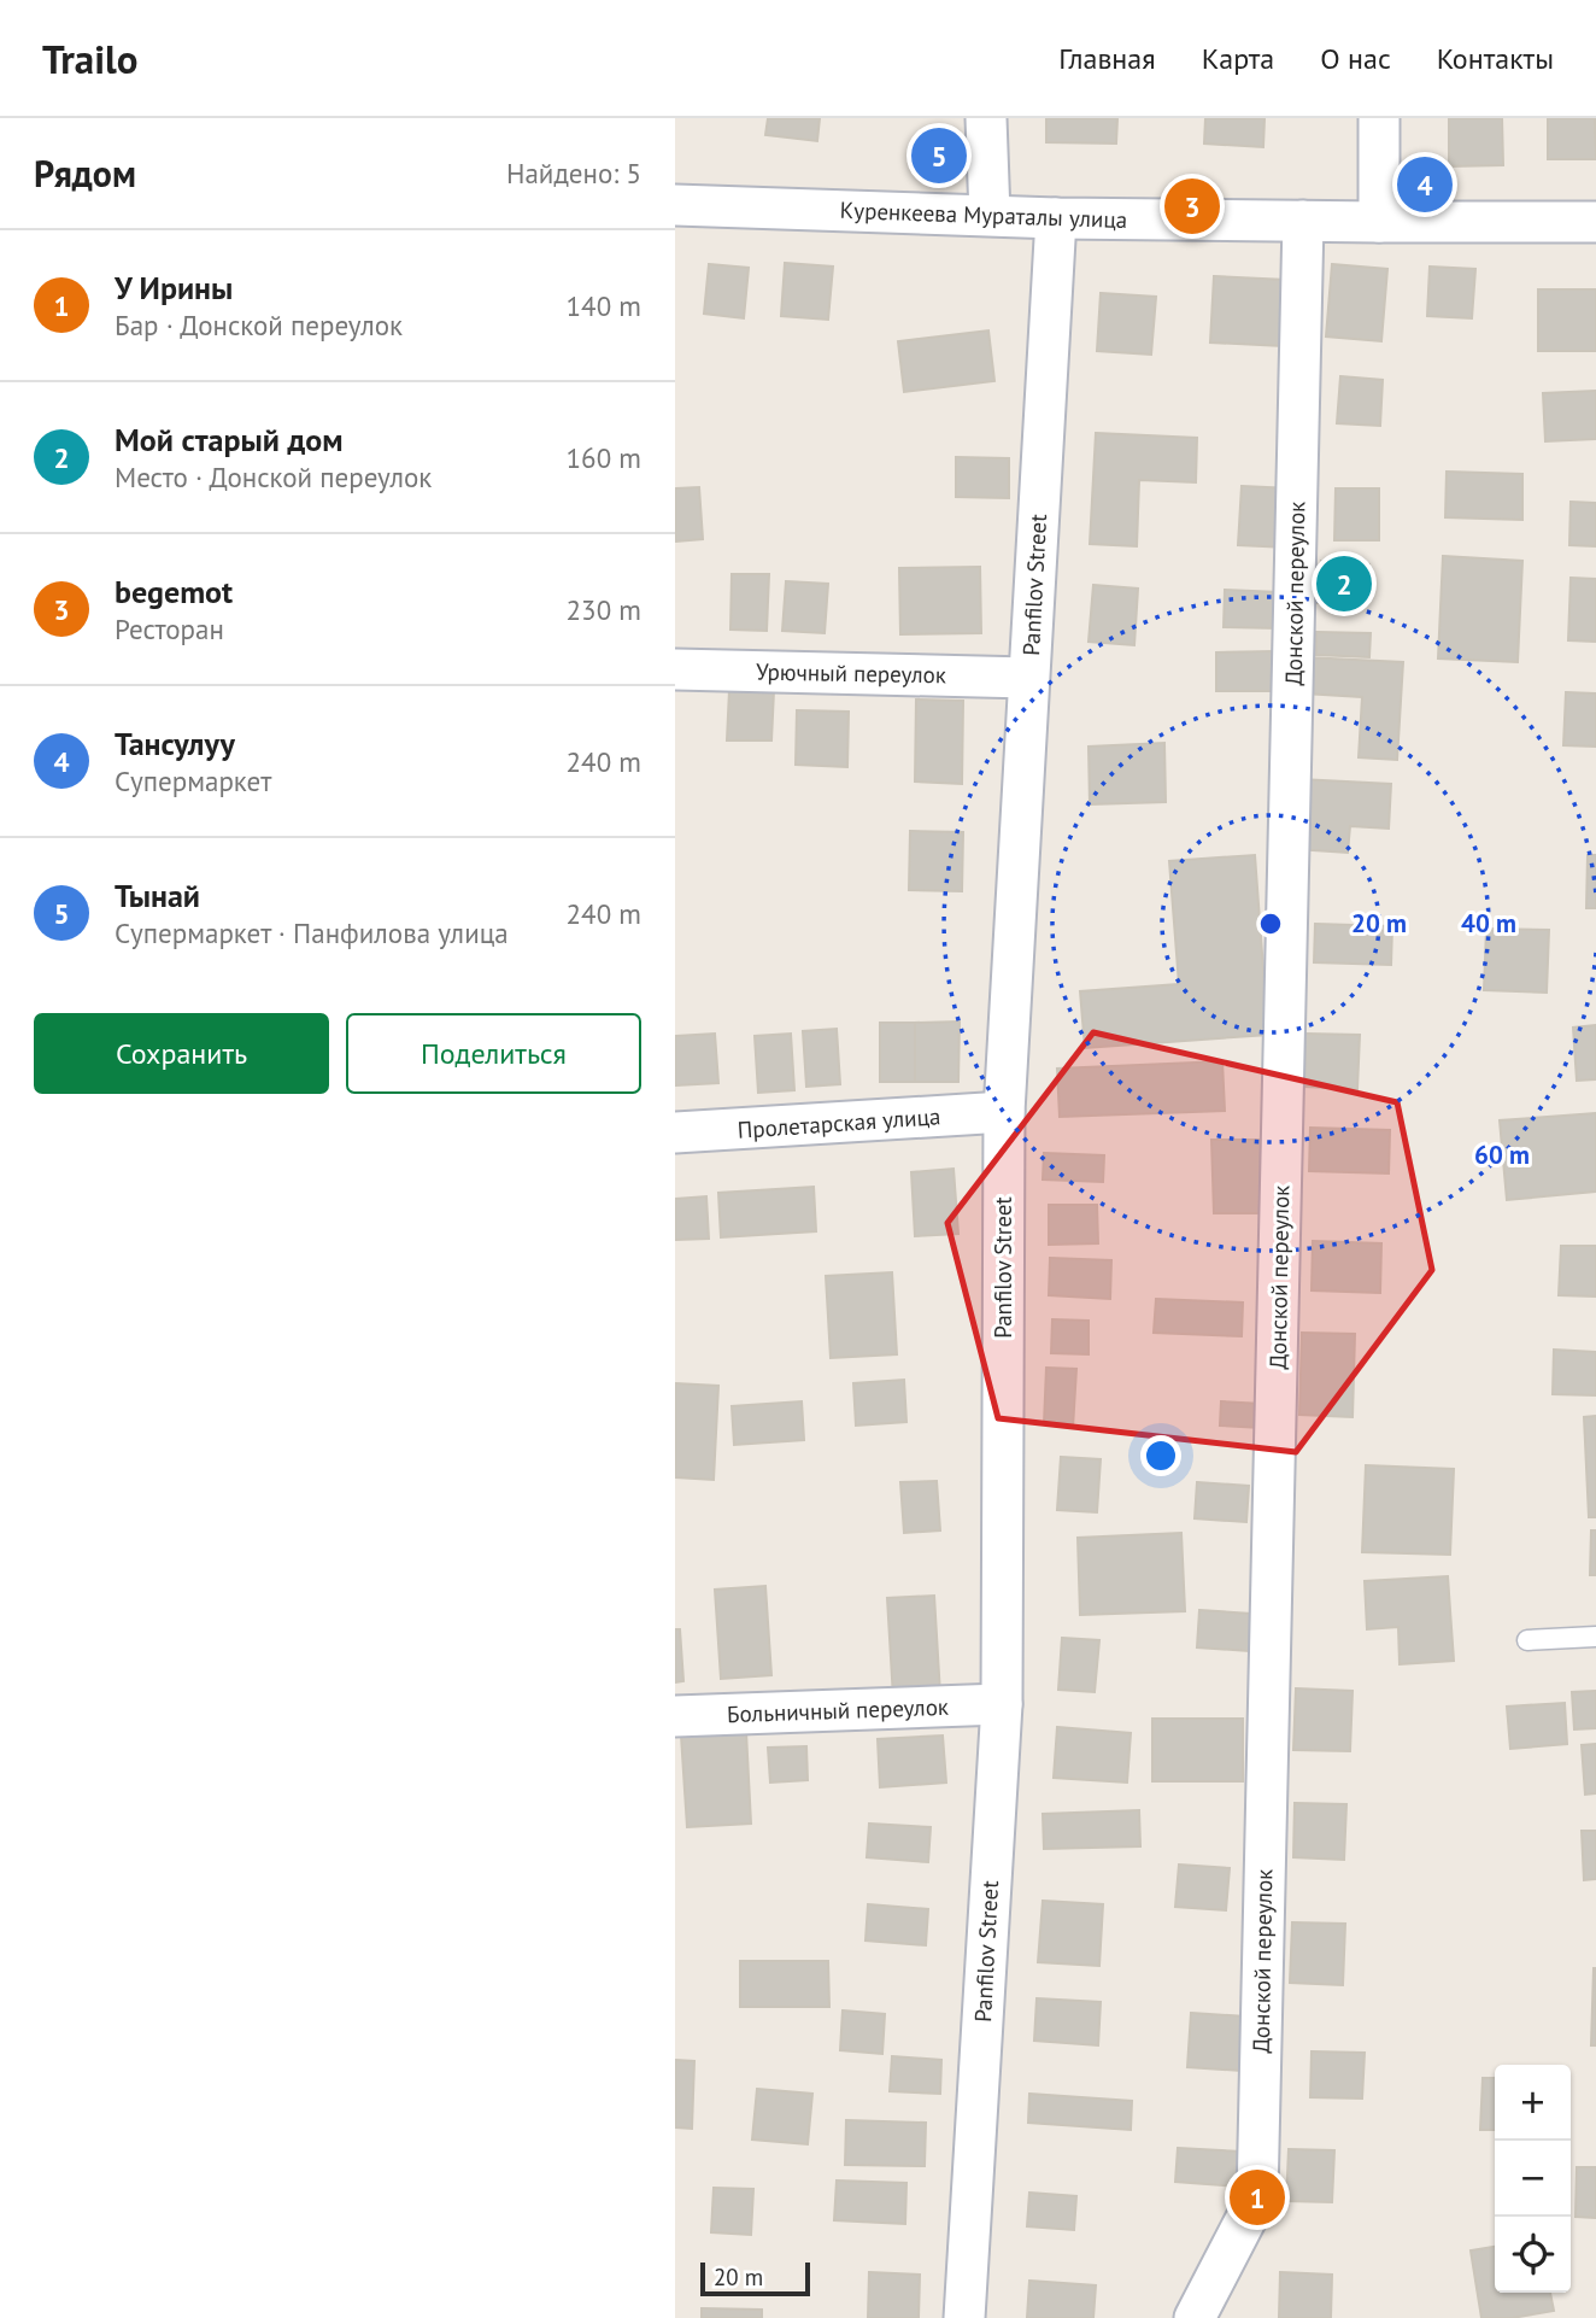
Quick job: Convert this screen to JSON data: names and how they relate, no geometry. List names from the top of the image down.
{
  "streets": {
    "street": [
      "Куренкеева Мураталы улица",
      "Panfilov Street",
      "Донской переулок",
      "Урючный переулок",
      "Пролетарская улица",
      "Больничный переулок"
    ]
  },
  "crossings": [
    ["Куренкеева Мураталы улица", "Panfilov Street"],
    ["Куренкеева Мураталы улица", "Донской переулок"],
    ["Panfilov Street", "Урючный переулок"],
    ["Panfilov Street", "Пролетарская улица"],
    ["Panfilov Street", "Больничный переулок"]
  ],
  "scale_bar": "20 m",
  "page": {
    "header": "Trailo",
    "nav": [
      "Главная",
      "Карта",
      "О нас",
      "Контакты"
    ],
    "heading": ["Рядом", "Найдено: 5"],
    "pins": [
      "5",
      "4",
      "3",
      "2",
      "1"
    ],
    "list": [
      {
        "mark": "1",
        "name": "У Ирины",
        "note": "Бар · Донской переулок",
        "value": "140 m"
      },
      {
        "mark": "2",
        "name": "Мой старый дом",
        "note": "Место · Донской переулок",
        "value": "160 m"
      },
      {
        "mark": "3",
        "name": "begemot",
        "note": "Ресторан",
        "value": "230 m"
      },
      {
        "mark": "4",
        "name": "Тансулуу",
        "note": "Супермаркет",
        "value": "240 m"
      },
      {
        "mark": "5",
        "name": "Тынай",
        "note": "Супермаркет · Панфилова улица",
        "value": "240 m"
      }
    ],
    "buttons": ["Сохранить", "Поделиться"],
    "map_buttons": ["+", "−"],
    "scale": "20 m"
  },
  "rings": ["20 m", "40 m", "60 m"]
}
